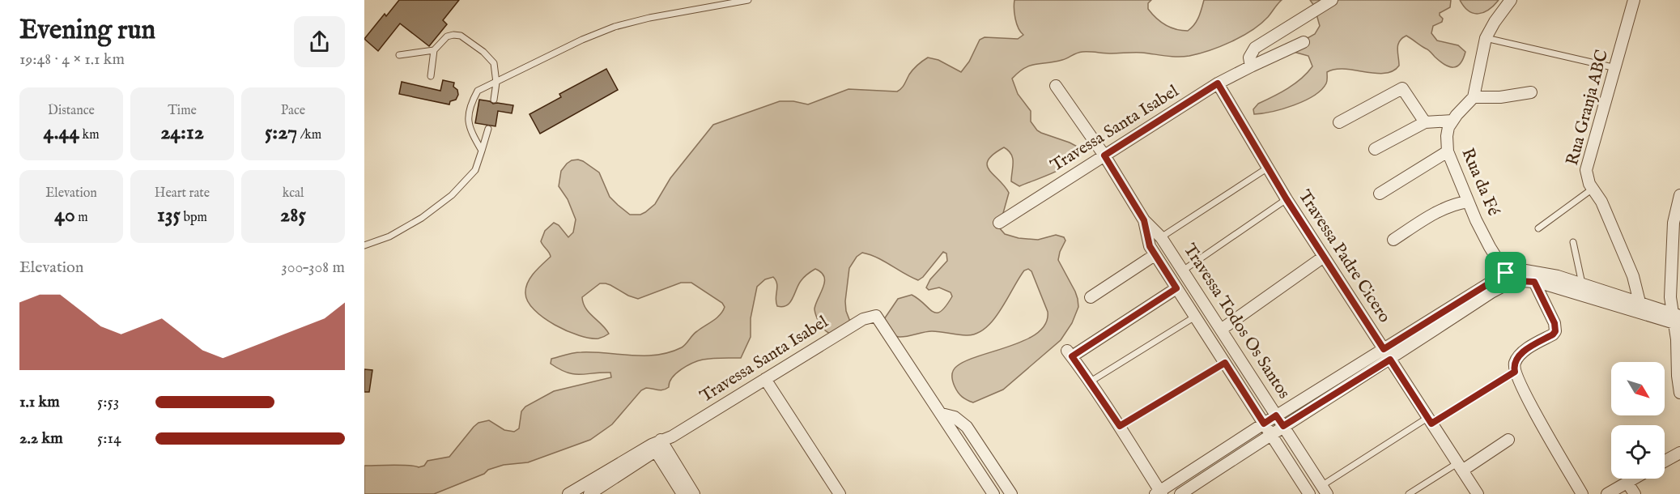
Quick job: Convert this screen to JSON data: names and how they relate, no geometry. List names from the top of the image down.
{
  "streets": {
    "street": [
      "Rua Granja ABC",
      "Travessa Santa Isabel",
      "Rua da Fé",
      "Travessa Padre Cicero",
      "Travessa Todos Os Santos"
    ]
  },
  "crossings": [
    ["Travessa Santa Isabel", "Travessa Padre Cicero"],
    ["Travessa Santa Isabel", "Travessa Todos Os Santos"]
  ],
  "north": "bottom right",
  "page": {
    "heading": ["Evening run", "19:48 · 4 × 1.1 km"],
    "stats": [
      ["Distance", "4.44 km"],
      ["Time", "24:12"],
      ["Pace", "5:27 /km"],
      ["Elevation", "40 m"],
      ["Heart rate", "135 bpm"],
      ["kcal", "285"]
    ],
    "chart": ["Elevation", "300–308 m"],
    "list": [
      {
        "name": "1.1 km",
        "note": "5:53"
      },
      {
        "name": "2.2 km",
        "note": "5:14"
      }
    ]
  }
}
